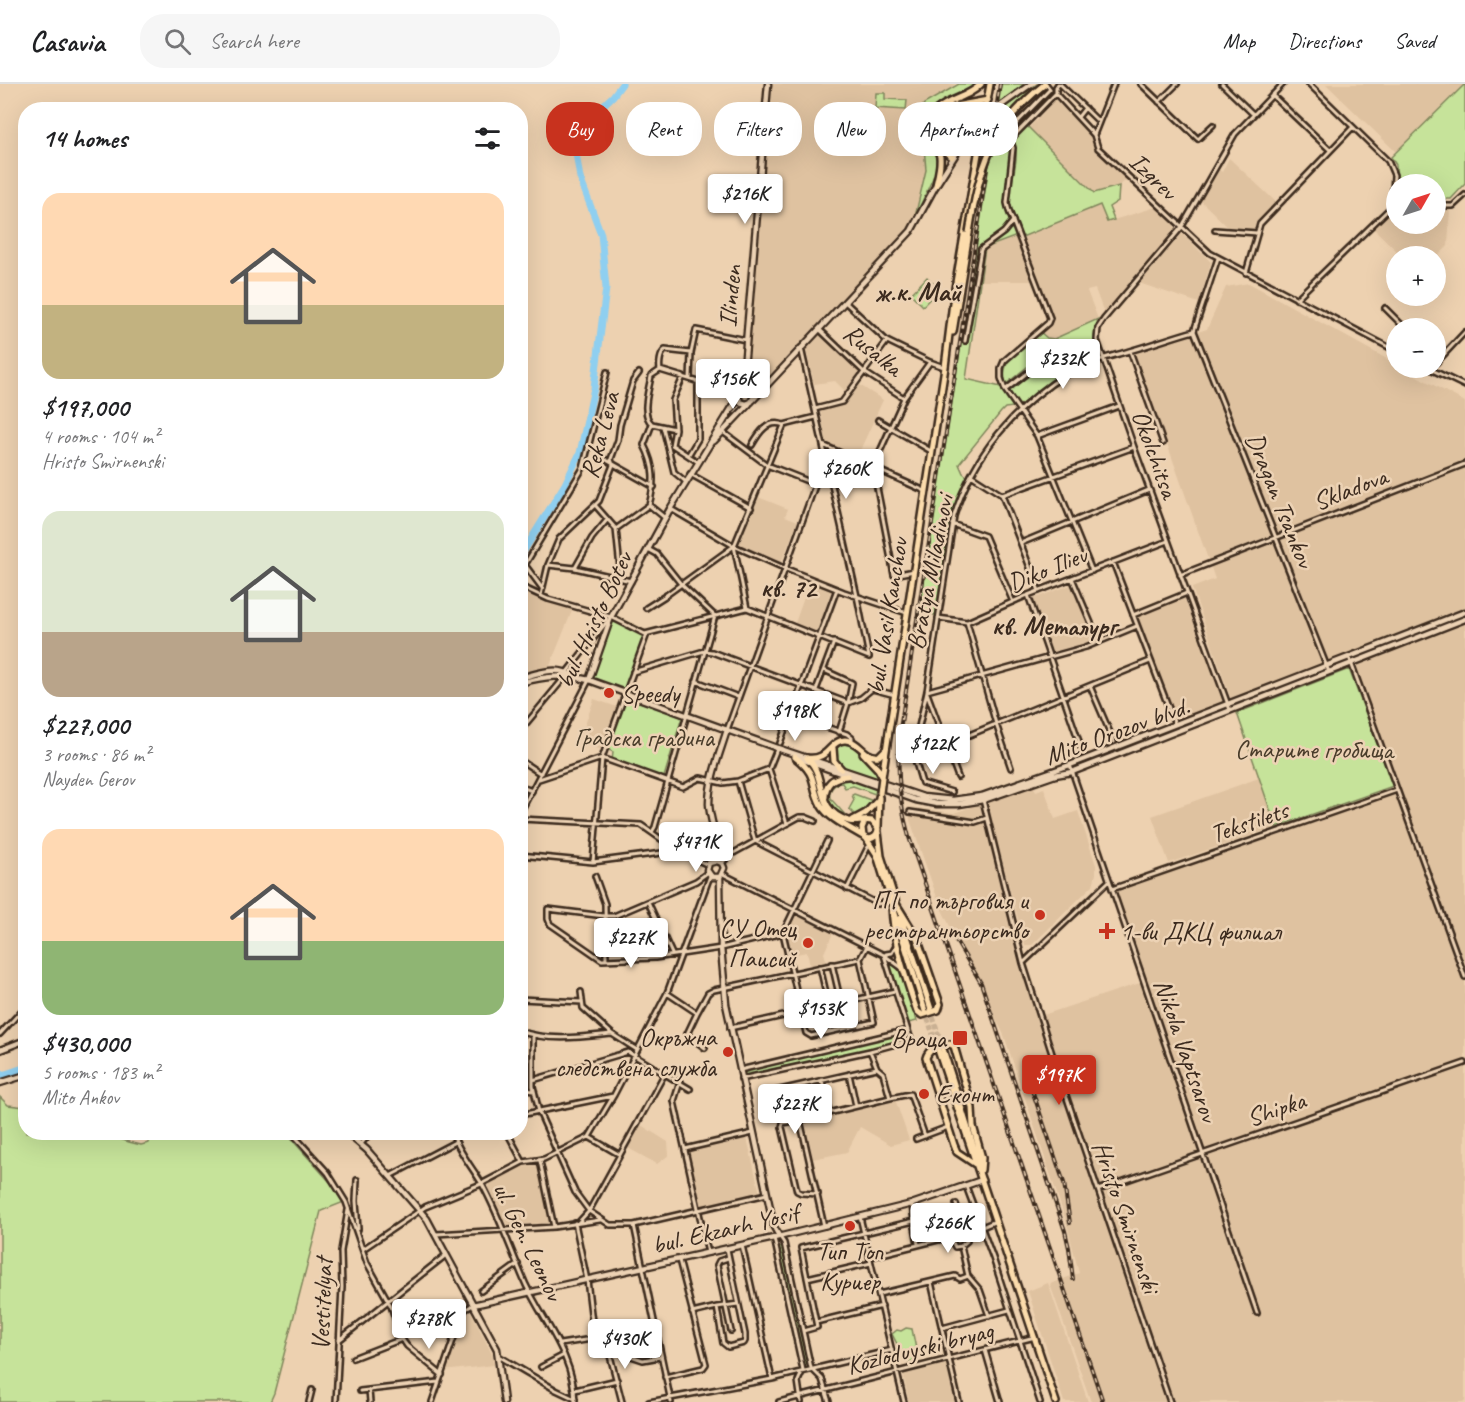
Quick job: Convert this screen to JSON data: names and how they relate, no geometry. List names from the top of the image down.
{
  "streets": {
    "main road": ["bul. Vasil Kanchov"],
    "street": [
      "Izgrev",
      "Ilinden",
      "Rusalka",
      "Reka Leva",
      "Okolchitsa",
      "Skladova",
      "Dragan Tsankov",
      "Diko Iliev",
      "Bratya Miladinovi",
      "bul. Hristo Botev",
      "Mito Orozov blvd.",
      "Tekstilets",
      "Nikola Vaptsarov",
      "Shipka",
      "Hristo Smirnenski",
      "bul. Ekzarh Yosif",
      "ul. Gen. Leonov",
      "Vestitelyat",
      "Kozloduyski bryag"
    ]
  },
  "crossings": [
    ["Izgrev", "Okolchitsa"],
    ["Ilinden", "bul. Hristo Botev"],
    ["Rusalka", "bul. Hristo Botev"],
    ["Okolchitsa", "Skladova"],
    ["Okolchitsa", "Diko Iliev"],
    ["Okolchitsa", "Bratya Miladinovi"],
    ["Okolchitsa", "Mito Orozov blvd."],
    ["Skladova", "Dragan Tsankov"],
    ["Dragan Tsankov", "Bratya Miladinovi"],
    ["Dragan Tsankov", "Mito Orozov blvd."],
    ["bul. Hristo Botev", "Mito Orozov blvd."],
    ["Mito Orozov blvd.", "Nikola Vaptsarov"],
    ["Mito Orozov blvd.", "Hristo Smirnenski"],
    ["Tekstilets", "Nikola Vaptsarov"],
    ["Nikola Vaptsarov", "Shipka"],
    ["Shipka", "Hristo Smirnenski"],
    ["bul. Ekzarh Yosif", "ul. Gen. Leonov"]
  ],
  "districts": ["ж.к. Май", "кв. 72", "кв. Металург"],
  "parks": ["Градска градина", "Старите гробища"],
  "places": {
    "other": [
      "Speedy",
      "ПГ по търговия и ресторантьорство",
      "СУ Отец Паисий",
      "Окръжна следствена служба",
      "Еконт",
      "Тип Топ Куриер"
    ],
    "health": ["1-ви ДКЦ филиал"],
    "transit": ["Враца"]
  },
  "north": "top right",
  "page": {
    "header": "Casavia",
    "search": "Search here",
    "nav": ["Map", "Directions", "Saved"],
    "chip": [
      "Buy",
      "Rent",
      "Filters",
      "New",
      "Apartment"
    ],
    "heading": "14 homes",
    "map_buttons": ["+", "−"],
    "price": [
      "$216K",
      "$232K",
      "$156K",
      "$260K",
      "$198K",
      "$122K",
      "$471K",
      "$227K",
      "$153K",
      "$197K",
      "$227K",
      "$266K",
      "$278K",
      "$430K"
    ],
    "list": [
      {
        "name": "$197,000",
        "note": "4 rooms · 104 m² · Hristo Smirnenski"
      },
      {
        "name": "$227,000",
        "note": "3 rooms · 86 m² · Nayden Gerov"
      },
      {
        "name": "$430,000",
        "note": "5 rooms · 183 m² · Mito Ankov"
      }
    ]
  }
}
